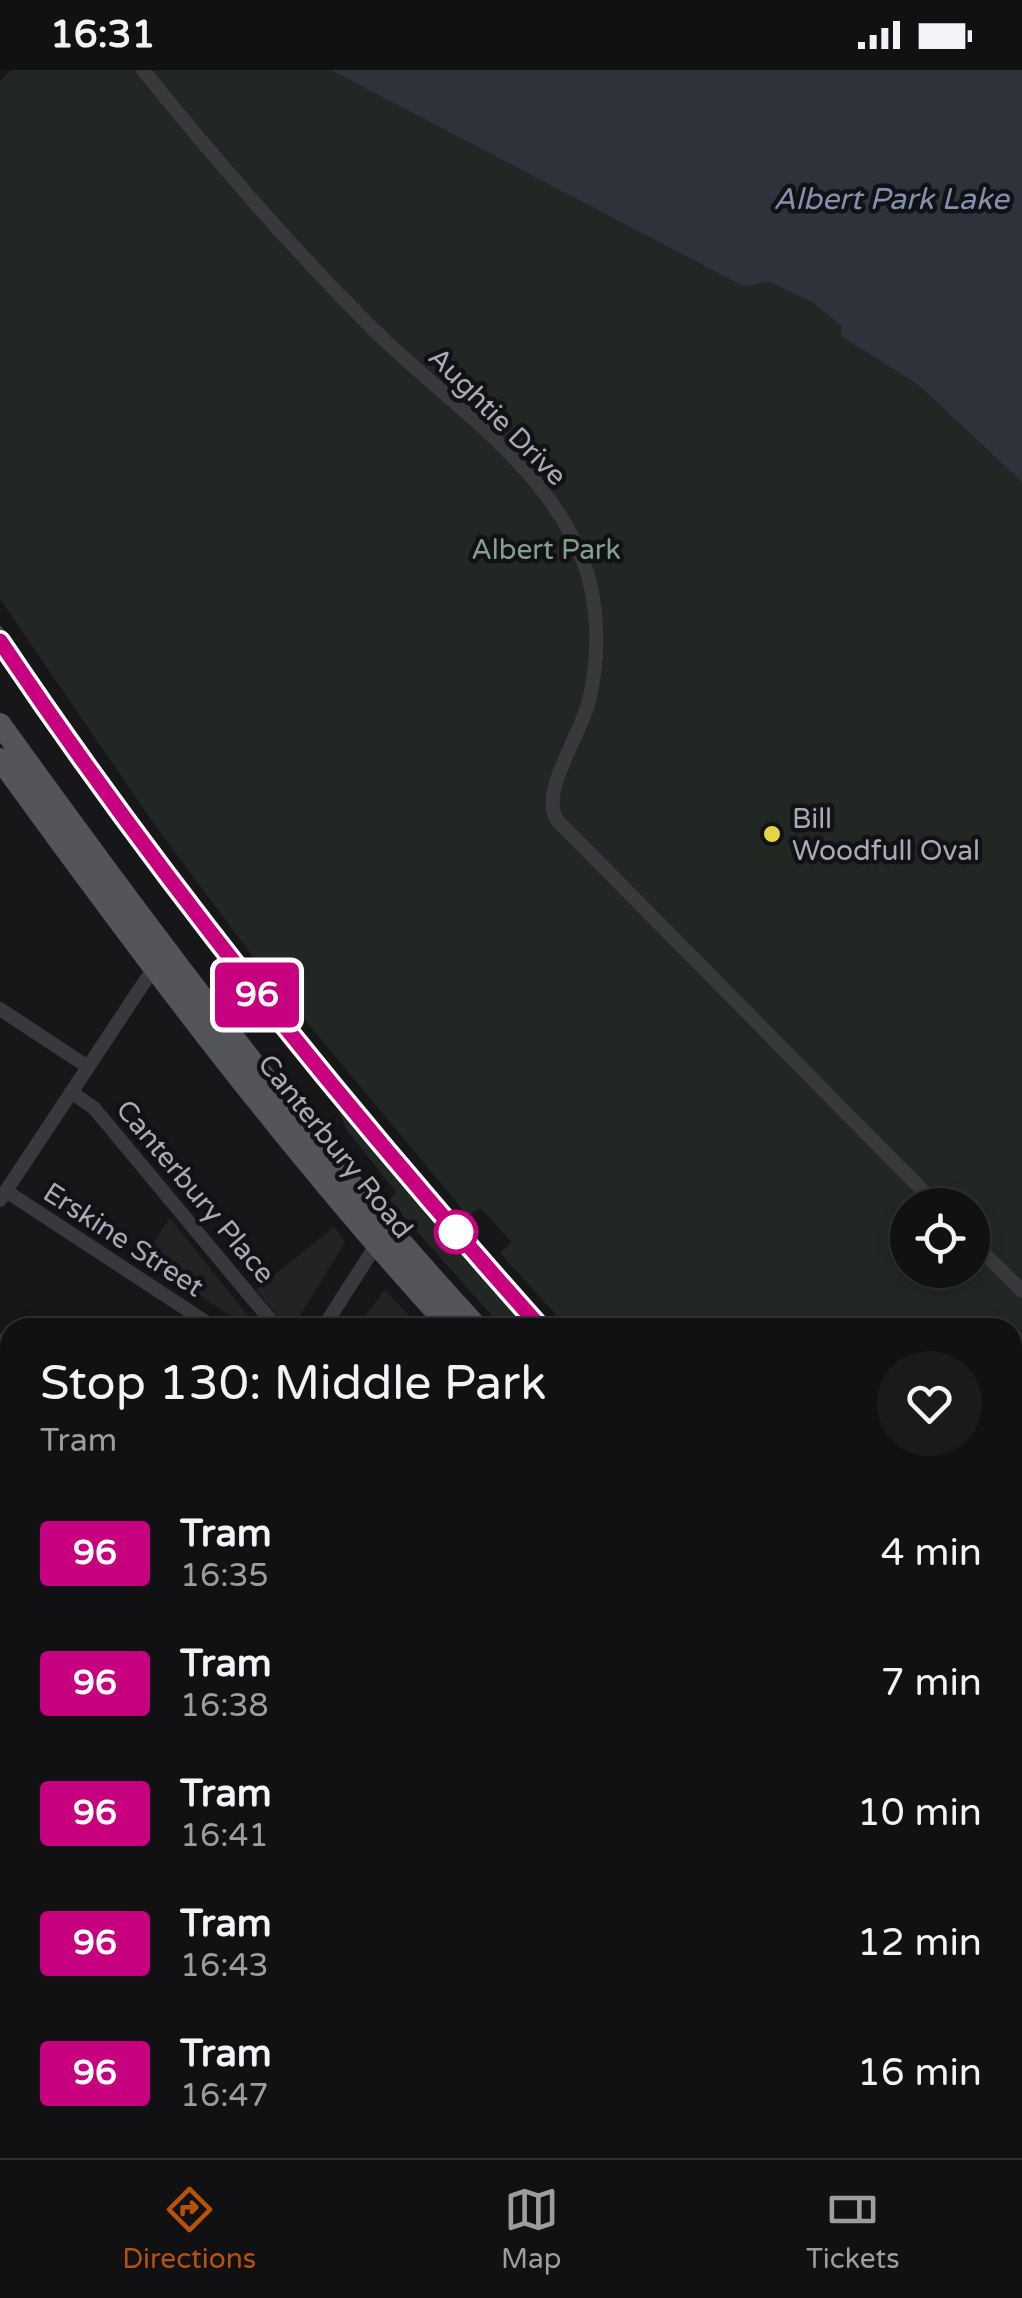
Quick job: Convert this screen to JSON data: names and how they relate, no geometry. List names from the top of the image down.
{
  "streets": {
    "main road": ["Canterbury Road"],
    "street": ["Aughtie Drive", "Canterbury Place", "Erskine Street"]
  },
  "water": ["Albert Park Lake"],
  "parks": ["Albert Park"],
  "places": ["Bill Woodfull Oval"],
  "lines": ["tram line 96"],
  "page": {
    "status": "16:31",
    "on_map": "96",
    "heading": ["Stop 130: Middle Park", "Tram"],
    "list": [
      {
        "mark": "96",
        "name": "Tram",
        "note": "16:35",
        "value": "4 min"
      },
      {
        "mark": "96",
        "name": "Tram",
        "note": "16:38",
        "value": "7 min"
      },
      {
        "mark": "96",
        "name": "Tram",
        "note": "16:41",
        "value": "10 min"
      },
      {
        "mark": "96",
        "name": "Tram",
        "note": "16:43",
        "value": "12 min"
      },
      {
        "mark": "96",
        "name": "Tram",
        "note": "16:47",
        "value": "16 min"
      }
    ],
    "tabs": ["Directions", "Map", "Tickets"]
  }
}
